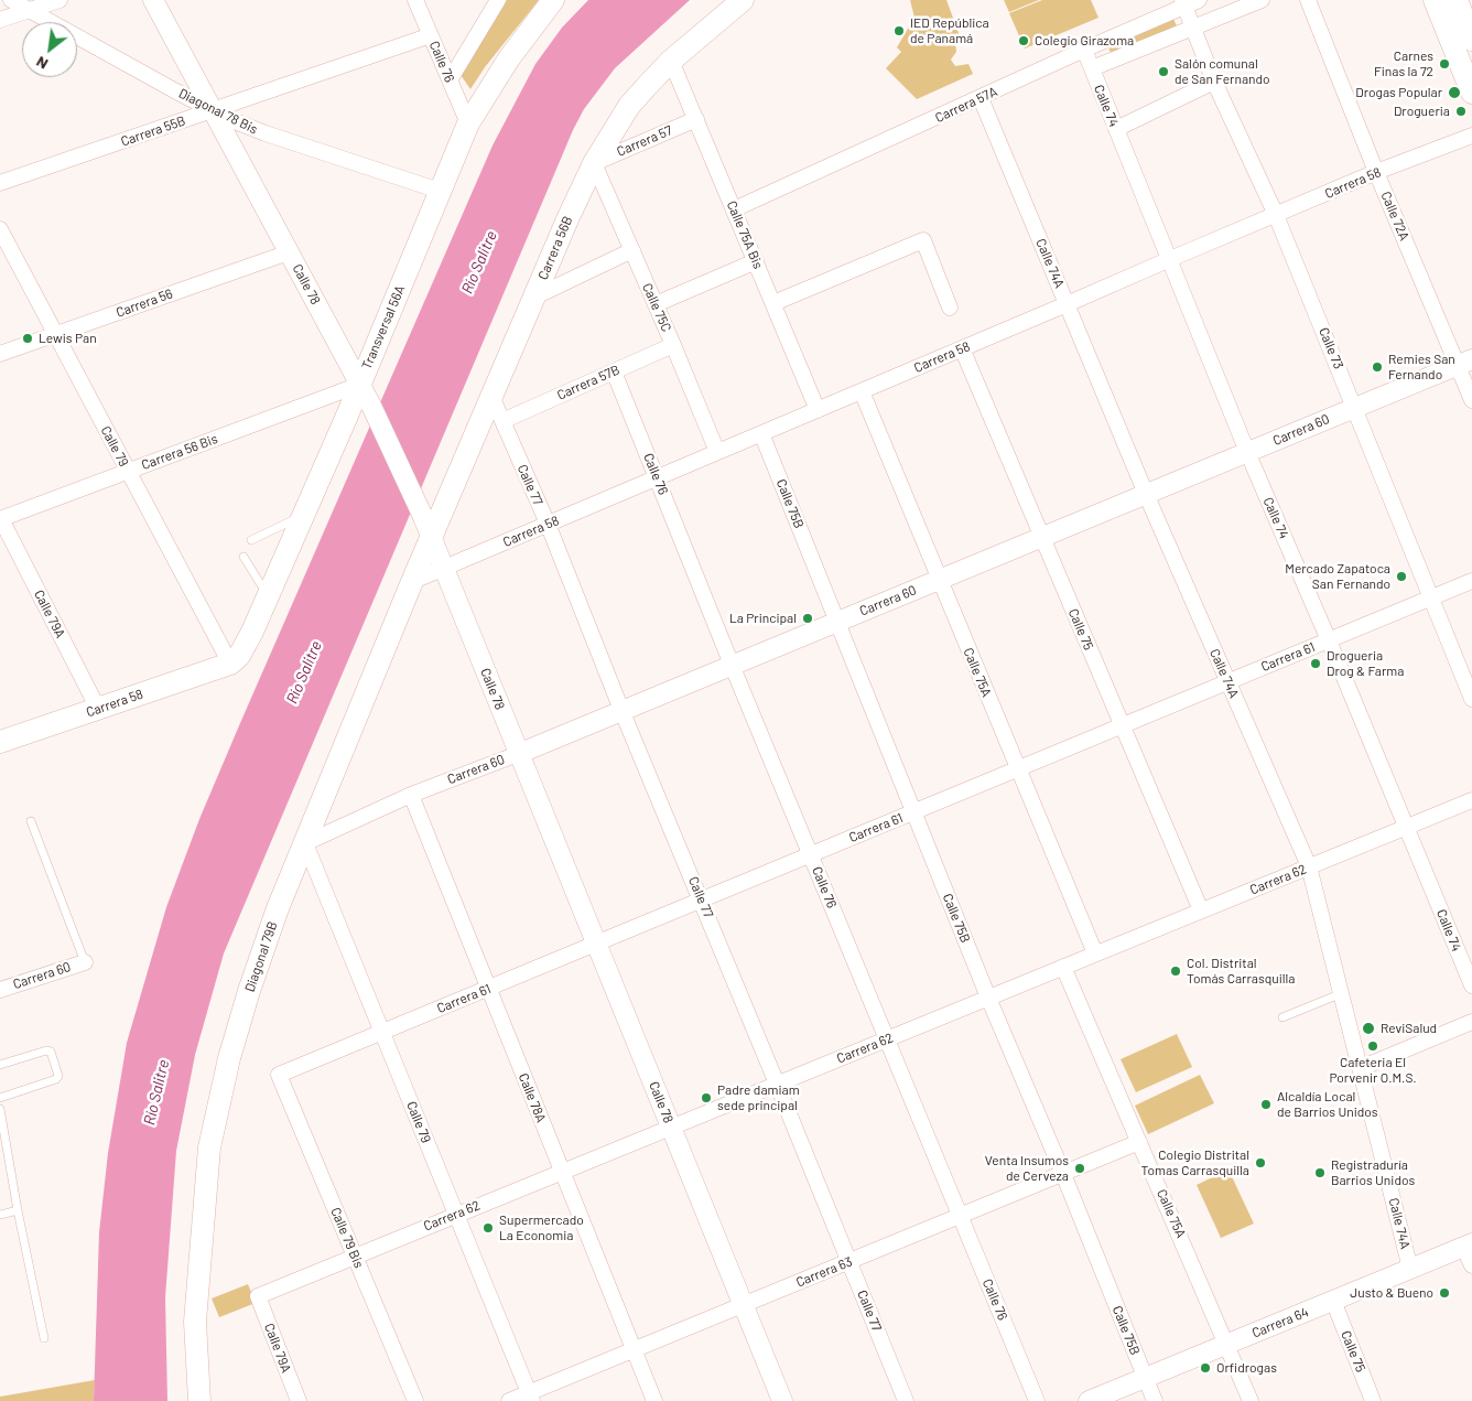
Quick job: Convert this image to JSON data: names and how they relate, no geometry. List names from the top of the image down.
{
  "streets": {
    "main road": [
      "Carrera 58",
      "Carrera 56B",
      "Transversal 56A",
      "Diagonal 79B"
    ],
    "street": [
      "Calle 76",
      "Carrera 57A",
      "Calle 74",
      "Diagonal 78 Bis",
      "Carrera 55B",
      "Carrera 57",
      "Calle 72A",
      "Calle 75A Bis",
      "Calle 74A",
      "Calle 78",
      "Carrera 56",
      "Calle 75C",
      "Calle 73",
      "Carrera 57B",
      "Carrera 60",
      "Calle 79",
      "Carrera 56 Bis",
      "Calle 77",
      "Calle 75B",
      "Calle 79A",
      "Calle 75",
      "Carrera 61",
      "Calle 75A",
      "Carrera 62",
      "Calle 78A",
      "Calle 79 Bis",
      "Carrera 63",
      "Carrera 64"
    ]
  },
  "crossings": [
    ["Calle 76", "Carrera 55B"],
    ["Calle 76", "Carrera 58"],
    ["Calle 76", "Transversal 56A"],
    ["Calle 76", "Carrera 57B"],
    ["Calle 76", "Carrera 60"],
    ["Calle 76", "Carrera 61"],
    ["Calle 76", "Carrera 62"],
    ["Calle 76", "Carrera 63"],
    ["Carrera 57A", "Calle 74"],
    ["Carrera 57A", "Calle 75A Bis"],
    ["Carrera 57A", "Calle 74A"],
    ["Carrera 57A", "Calle 73"],
    ["Calle 74", "Carrera 58"],
    ["Calle 74", "Carrera 60"],
    ["Calle 74", "Carrera 61"],
    ["Calle 74", "Carrera 62"],
    ["Diagonal 78 Bis", "Carrera 55B"],
    ["Diagonal 78 Bis", "Calle 78"],
    ["Diagonal 78 Bis", "Transversal 56A"],
    ["Carrera 55B", "Calle 78"],
    ["Carrera 57", "Calle 75A Bis"],
    ["Carrera 57", "Carrera 56B"],
    ["Carrera 57", "Calle 75C"],
    ["Carrera 58", "Calle 72A"],
    ["Carrera 58", "Calle 75A Bis"],
    ["Carrera 58", "Calle 74A"],
    ["Carrera 58", "Calle 78"],
    ["Carrera 58", "Calle 75C"],
    ["Carrera 58", "Transversal 56A"],
    ["Carrera 58", "Calle 73"],
    ["Carrera 58", "Calle 79"],
    ["Carrera 58", "Calle 77"],
    ["Carrera 58", "Calle 75B"],
    ["Carrera 58", "Calle 79A"],
    ["Carrera 58", "Calle 75"],
    ["Carrera 58", "Calle 75A"],
    ["Carrera 58", "Diagonal 79B"],
    ["Calle 72A", "Carrera 60"],
    ["Calle 75A Bis", "Carrera 56B"],
    ["Carrera 56B", "Calle 78"],
    ["Carrera 56B", "Calle 75C"],
    ["Carrera 56B", "Calle 77"],
    ["Carrera 56B", "Diagonal 79B"],
    ["Calle 74A", "Carrera 60"],
    ["Calle 74A", "Carrera 61"],
    ["Calle 74A", "Carrera 62"],
    ["Calle 74A", "Carrera 64"],
    ["Calle 78", "Carrera 56"],
    ["Calle 78", "Transversal 56A"],
    ["Calle 78", "Carrera 60"],
    ["Calle 78", "Carrera 56 Bis"],
    ["Calle 78", "Carrera 61"],
    ["Calle 78", "Carrera 62"],
    ["Calle 78", "Diagonal 79B"],
    ["Calle 78", "Carrera 63"],
    ["Carrera 56", "Calle 79"],
    ["Calle 75C", "Carrera 57B"],
    ["Transversal 56A", "Calle 79"],
    ["Transversal 56A", "Carrera 56 Bis"],
    ["Calle 73", "Carrera 60"],
    ["Calle 73", "Carrera 61"],
    ["Carrera 57B", "Calle 77"],
    ["Carrera 60", "Calle 79"],
    ["Carrera 60", "Calle 77"],
    ["Carrera 60", "Calle 75B"],
    ["Carrera 60", "Calle 75"],
    ["Carrera 60", "Calle 75A"],
    ["Carrera 60", "Diagonal 79B"],
    ["Carrera 60", "Calle 78A"],
    ["Calle 79", "Carrera 56 Bis"],
    ["Calle 79", "Carrera 61"],
    ["Calle 79", "Carrera 62"],
    ["Calle 79", "Diagonal 79B"],
    ["Calle 79", "Carrera 63"],
    ["Carrera 56 Bis", "Calle 79A"],
    ["Calle 77", "Carrera 61"],
    ["Calle 77", "Carrera 62"],
    ["Calle 77", "Carrera 63"],
    ["Calle 75B", "Carrera 61"],
    ["Calle 75B", "Carrera 62"],
    ["Calle 75B", "Carrera 63"],
    ["Calle 75B", "Carrera 64"],
    ["Calle 79A", "Carrera 62"],
    ["Calle 75", "Carrera 61"],
    ["Calle 75", "Carrera 62"],
    ["Calle 75", "Carrera 64"],
    ["Carrera 61", "Calle 75A"],
    ["Carrera 61", "Calle 78A"],
    ["Carrera 61", "Calle 79 Bis"],
    ["Calle 75A", "Carrera 62"],
    ["Calle 75A", "Carrera 63"],
    ["Calle 75A", "Carrera 64"],
    ["Carrera 62", "Calle 78A"],
    ["Carrera 62", "Calle 79 Bis"],
    ["Calle 78A", "Carrera 63"]
  ],
  "water": ["Río Salitre"],
  "places": [
    "IED República de Panamá",
    "Colegio Girazoma",
    "Carnes Finas la 72",
    "Salón comunal de San Fernando",
    "Drogas Popular",
    "Drogueria",
    "Lewis Pan",
    "Remies San Fernando",
    "Mercado Zapatoca San Fernando",
    "La Principal",
    "Drogueria Drog & Farma",
    "Col. Distrital Tomás Carrasquilla",
    "ReviSalud",
    "Cafeteria El Porvenir O.M.S.",
    "Padre damiam sede principal",
    "Alcaldía Local de Barrios Unidos",
    "Colegio Distrital Tomas Carrasquilla",
    "Venta Insumos de Cerveza",
    "Registraduría Barrios Unidos",
    "Supermercado La Economia",
    "Justo & Bueno",
    "Orfidrogas"
  ],
  "north": "bottom left"
}
